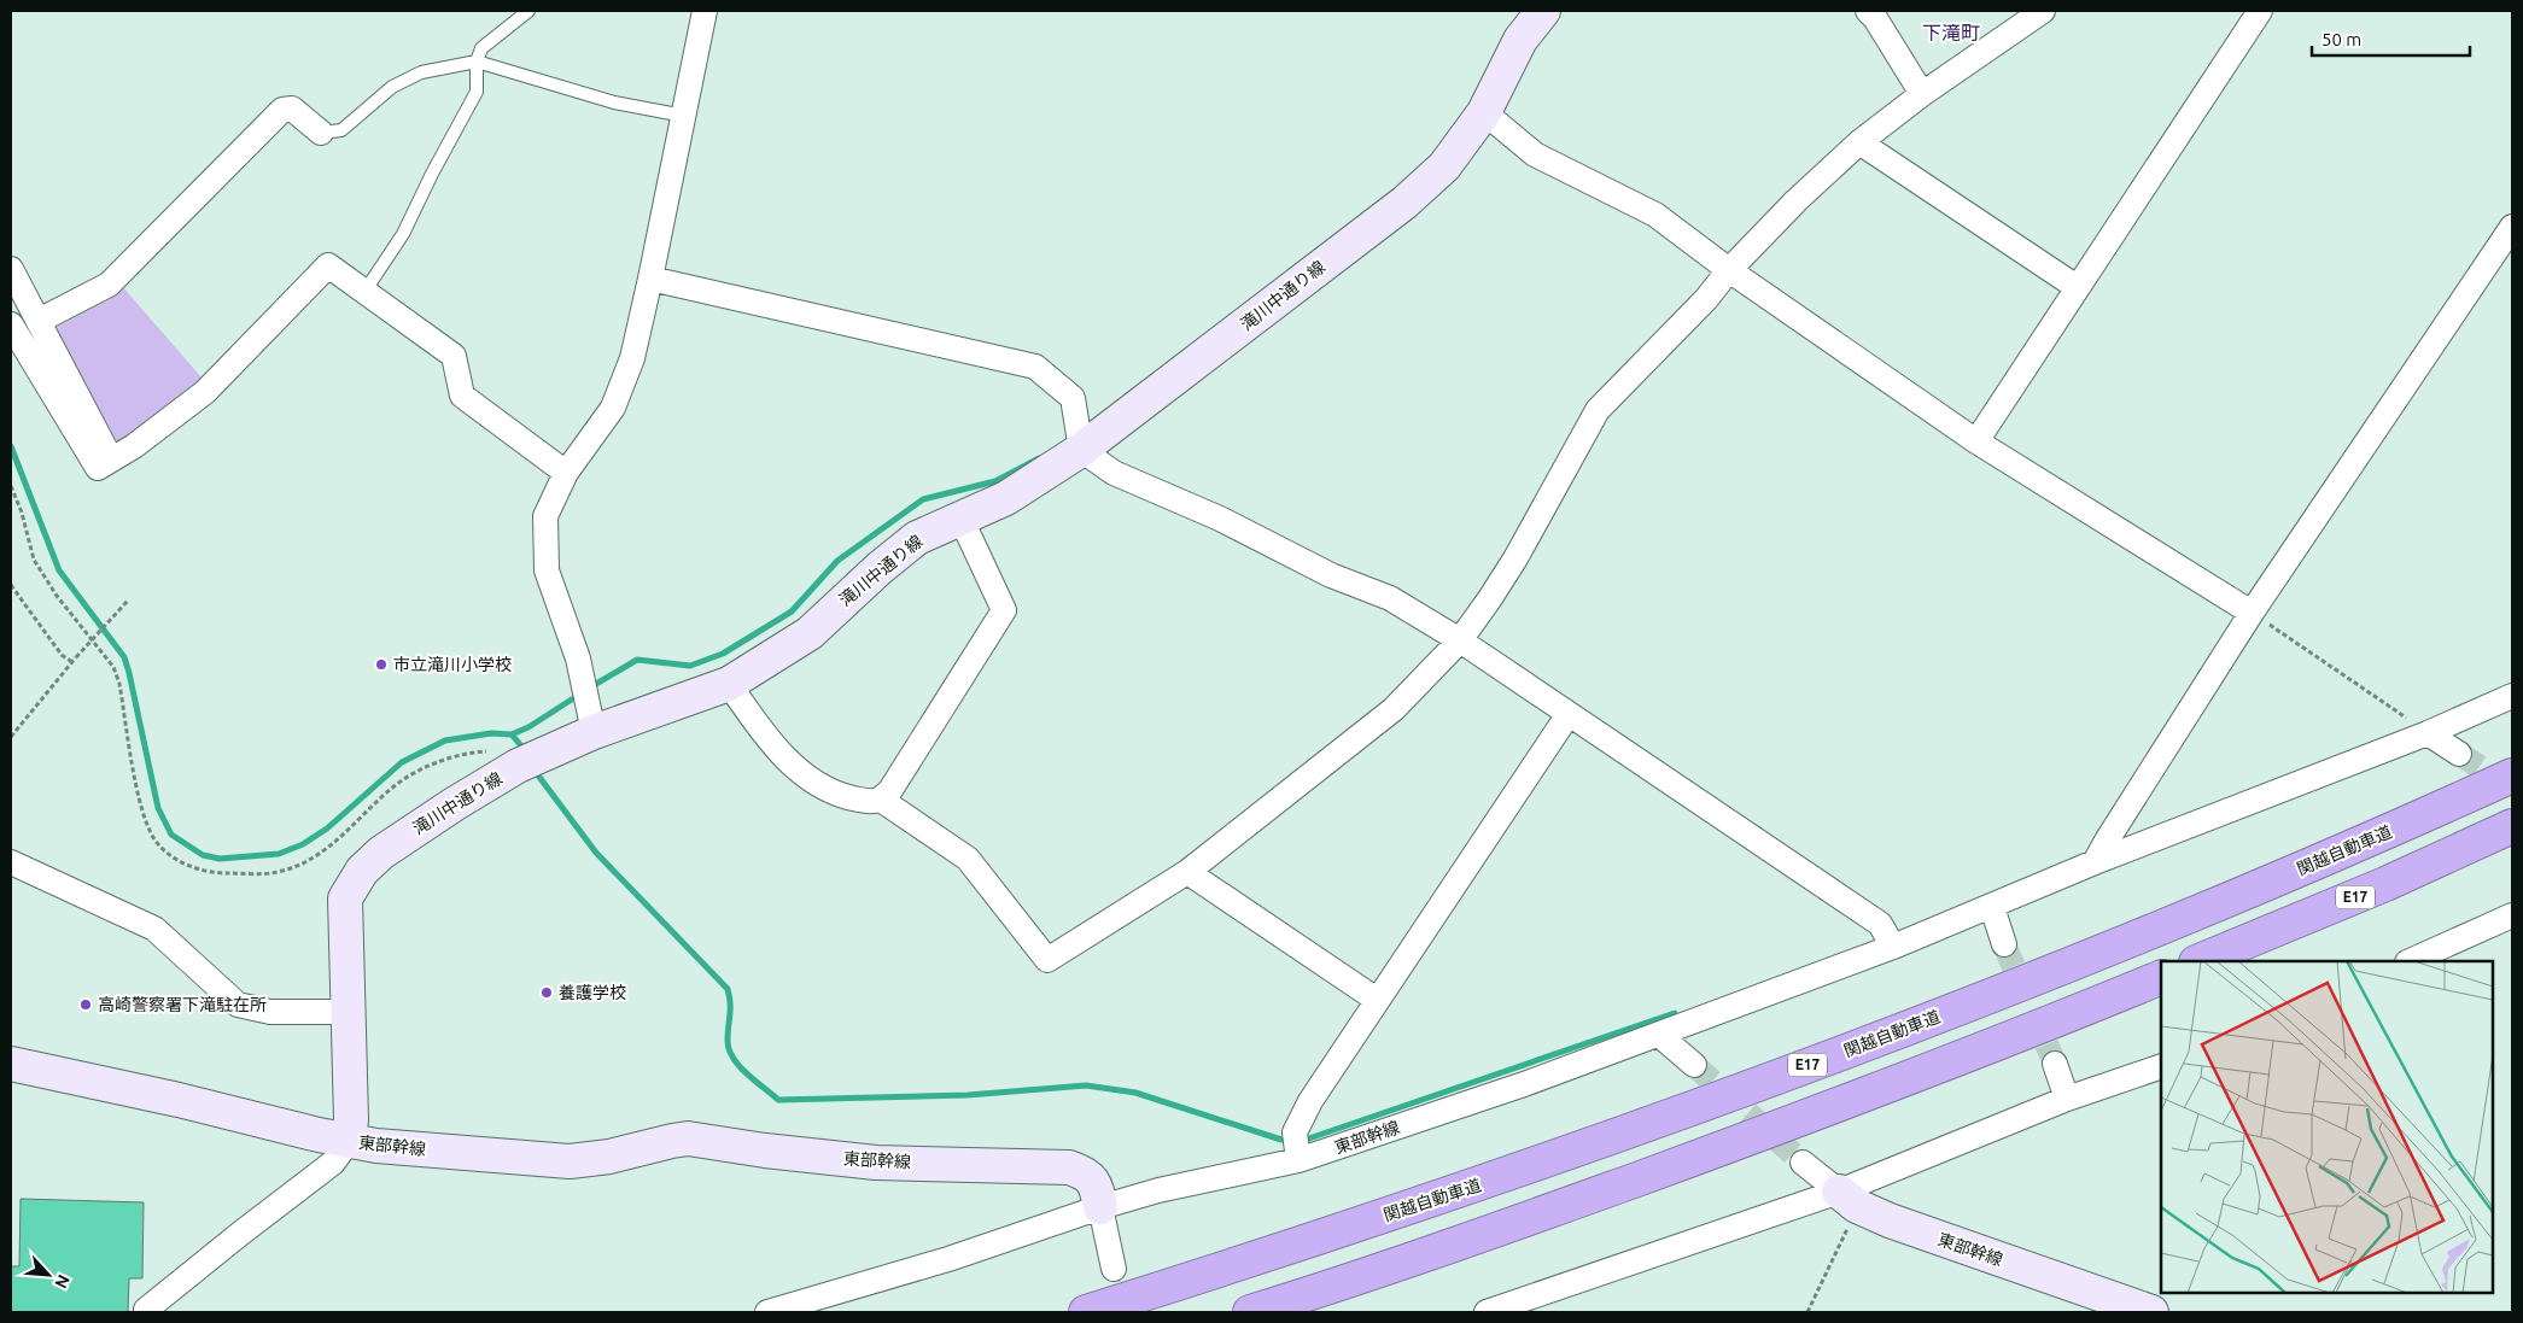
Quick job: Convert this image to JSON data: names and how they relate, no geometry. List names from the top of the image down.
{
  "streets": {
    "highway": ["関越自動車道", "E17"],
    "street": ["滝川中通り線", "東部幹線"]
  },
  "crossings": [
    ["滝川中通り線", "東部幹線"]
  ],
  "districts": ["下滝町"],
  "places": ["市立滝川小学校", "養護学校", "高崎警察署下滝駐在所"],
  "scale_bar": "50 m",
  "north": "bottom right"
}
